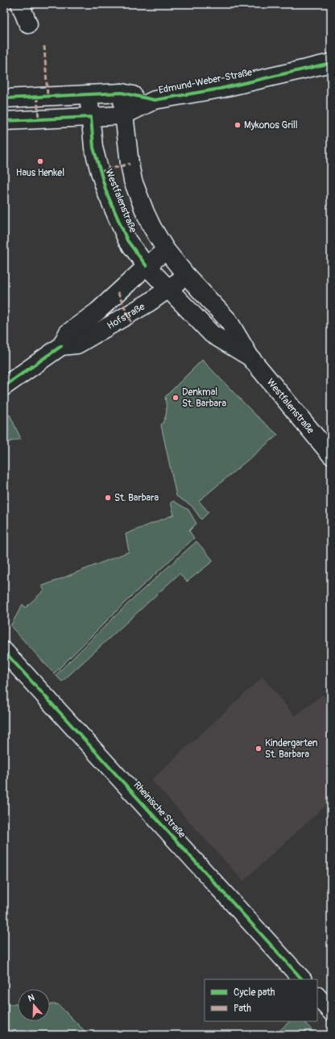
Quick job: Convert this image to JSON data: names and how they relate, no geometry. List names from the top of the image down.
{
  "streets": {
    "street": [
      "Edmund-Weber-Straße",
      "Westfalenstraße",
      "Hofstraße",
      "Rheinische Straße"
    ]
  },
  "crossings": [
    ["Edmund-Weber-Straße", "Westfalenstraße"],
    ["Westfalenstraße", "Hofstraße"]
  ],
  "places": [
    "Mykonos Grill",
    "Haus Henkel",
    "Denkmal St. Barbara",
    "St. Barbara",
    "Kindergarten St. Barbara"
  ],
  "legend": ["Cycle path", "Path"],
  "north": "top"
}
